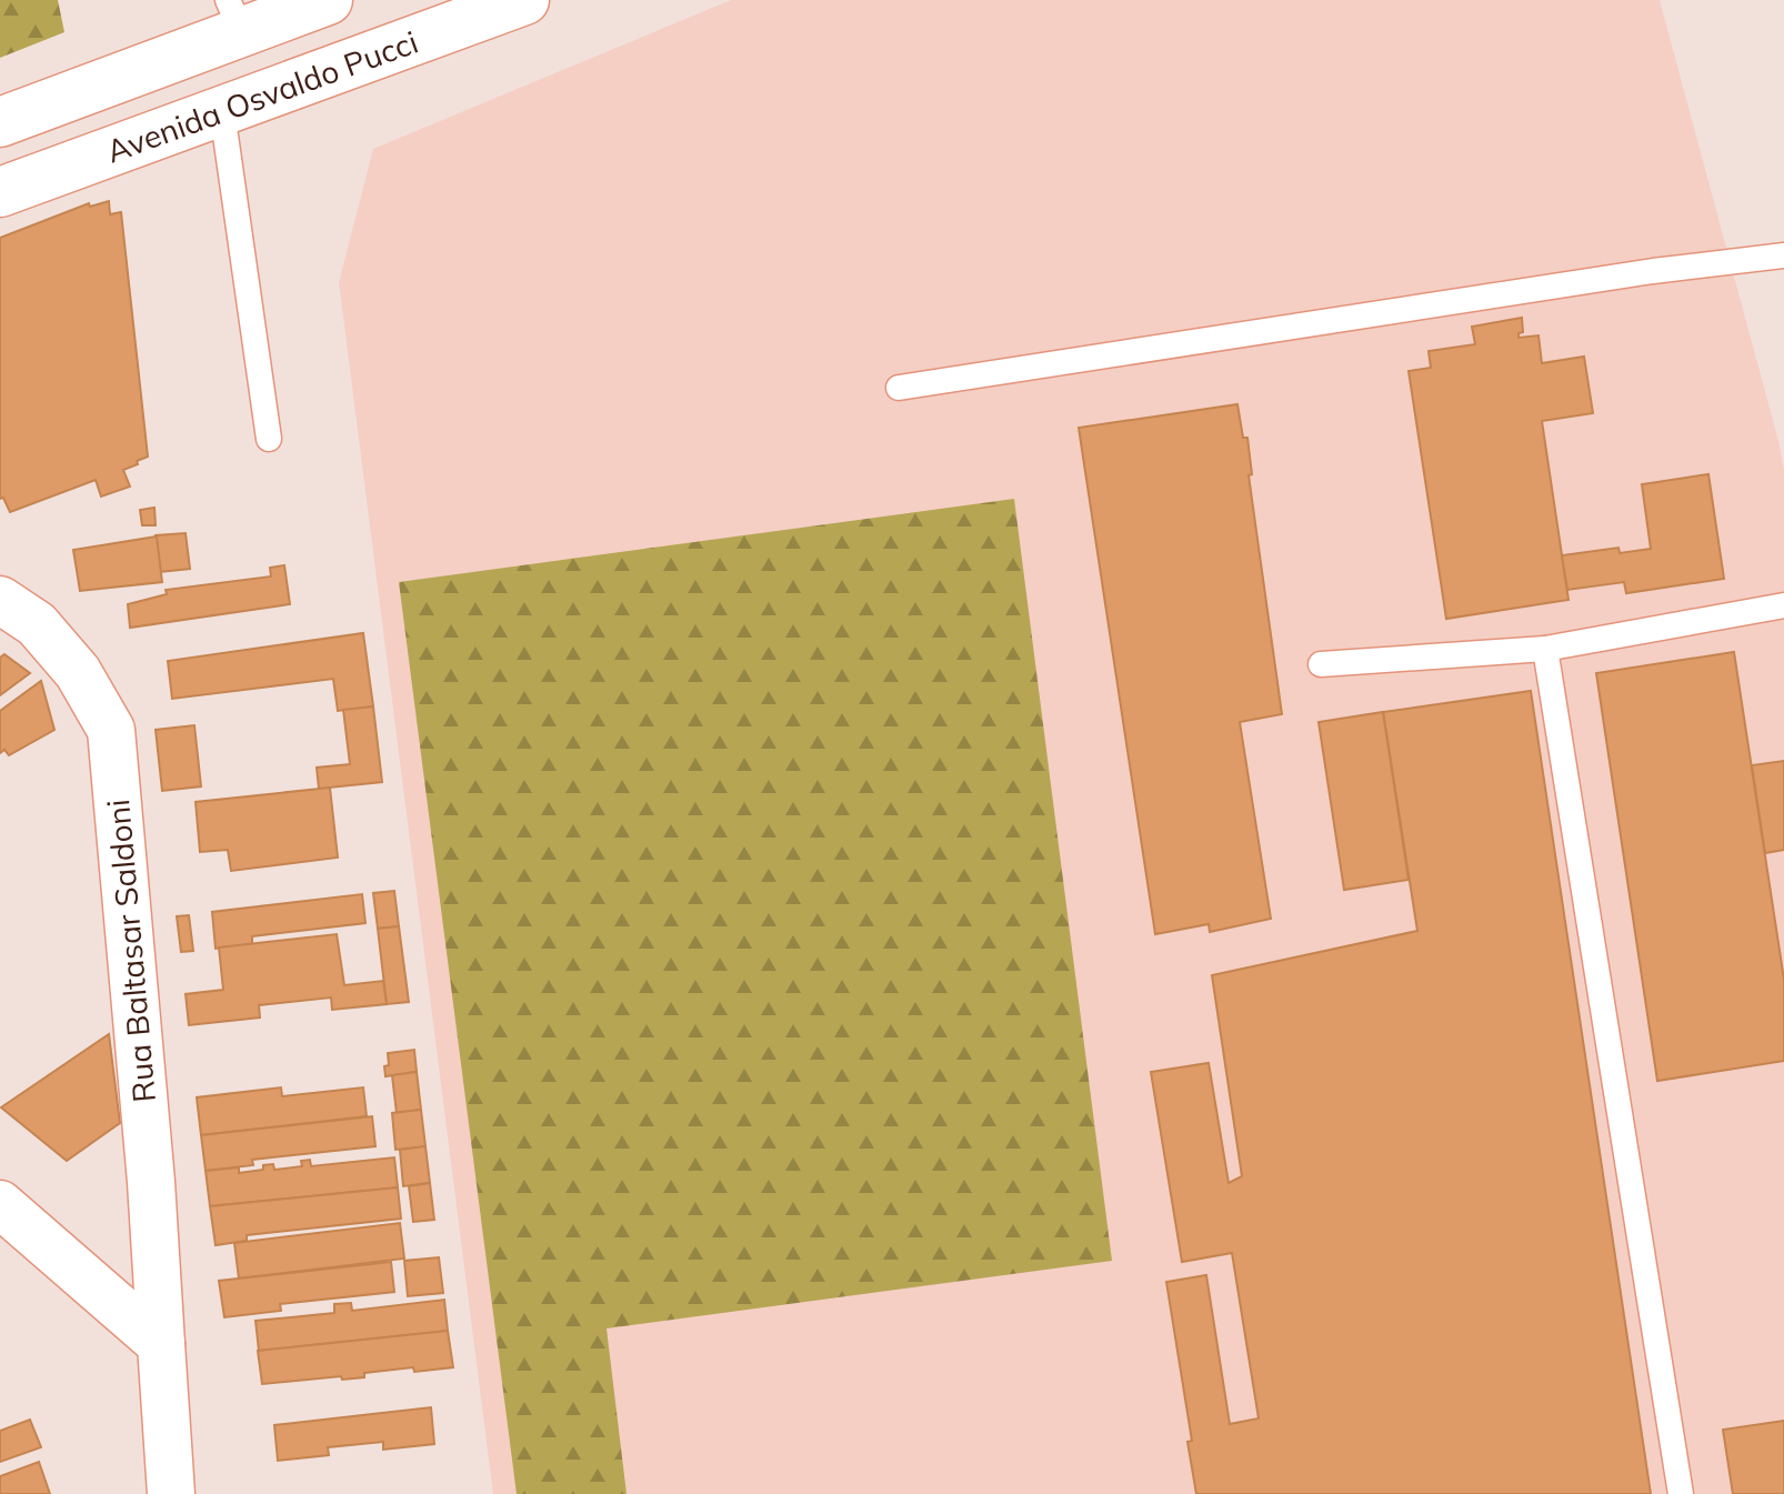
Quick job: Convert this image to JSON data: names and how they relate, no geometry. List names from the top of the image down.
{
  "streets": {
    "main road": ["Avenida Osvaldo Pucci"],
    "street": ["Rua Baltasar Saldoni"]
  }
}
